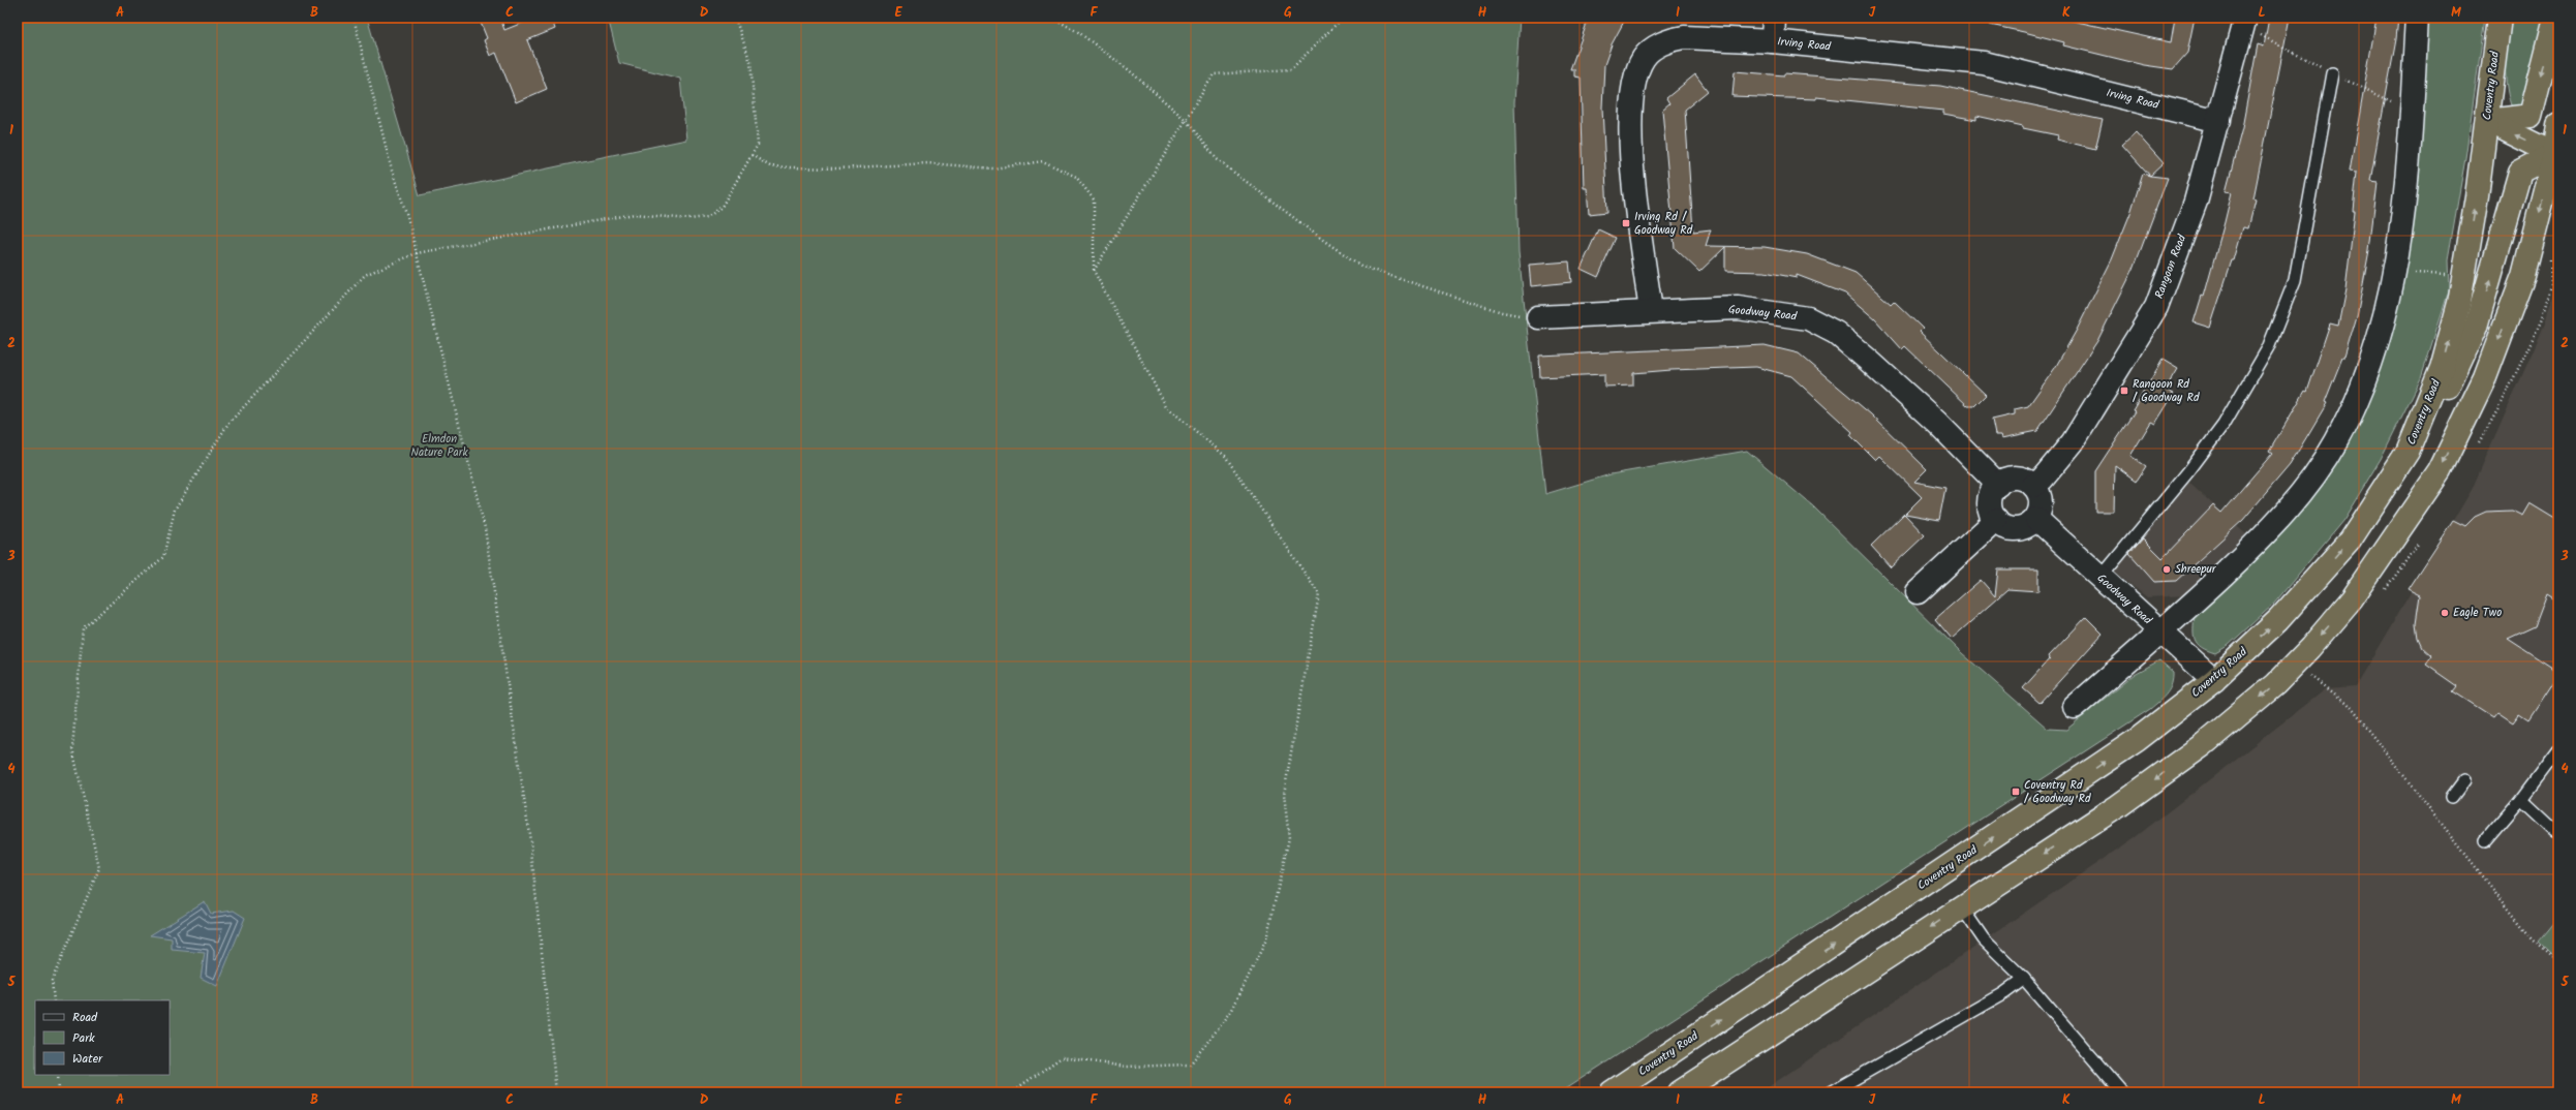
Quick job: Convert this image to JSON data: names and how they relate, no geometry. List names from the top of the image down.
{
  "streets": {
    "highway": ["Coventry Road"],
    "street": ["Irving Road", "Rangoon Road", "Goodway Road"]
  },
  "crossings": [
    ["Irving Road", "Rangoon Road"],
    ["Irving Road", "Goodway Road"],
    ["Coventry Road", "Goodway Road"],
    ["Rangoon Road", "Goodway Road"]
  ],
  "parks": ["Elmdon Nature Park"],
  "places": {
    "transit": ["Irving Rd / Goodway Rd", "Rangoon Rd / Goodway Rd", "Coventry Rd / Goodway Rd"],
    "other": ["Shreepur", "Eagle Two"]
  },
  "legend": ["Road", "Park", "Water"],
  "grid": {
    "columns": [
      "A",
      "B",
      "C",
      "D",
      "E",
      "F",
      "G",
      "H",
      "I",
      "J",
      "K",
      "L",
      "M"
    ],
    "rows": [
      "1",
      "2",
      "3",
      "4",
      "5"
    ]
  }
}
